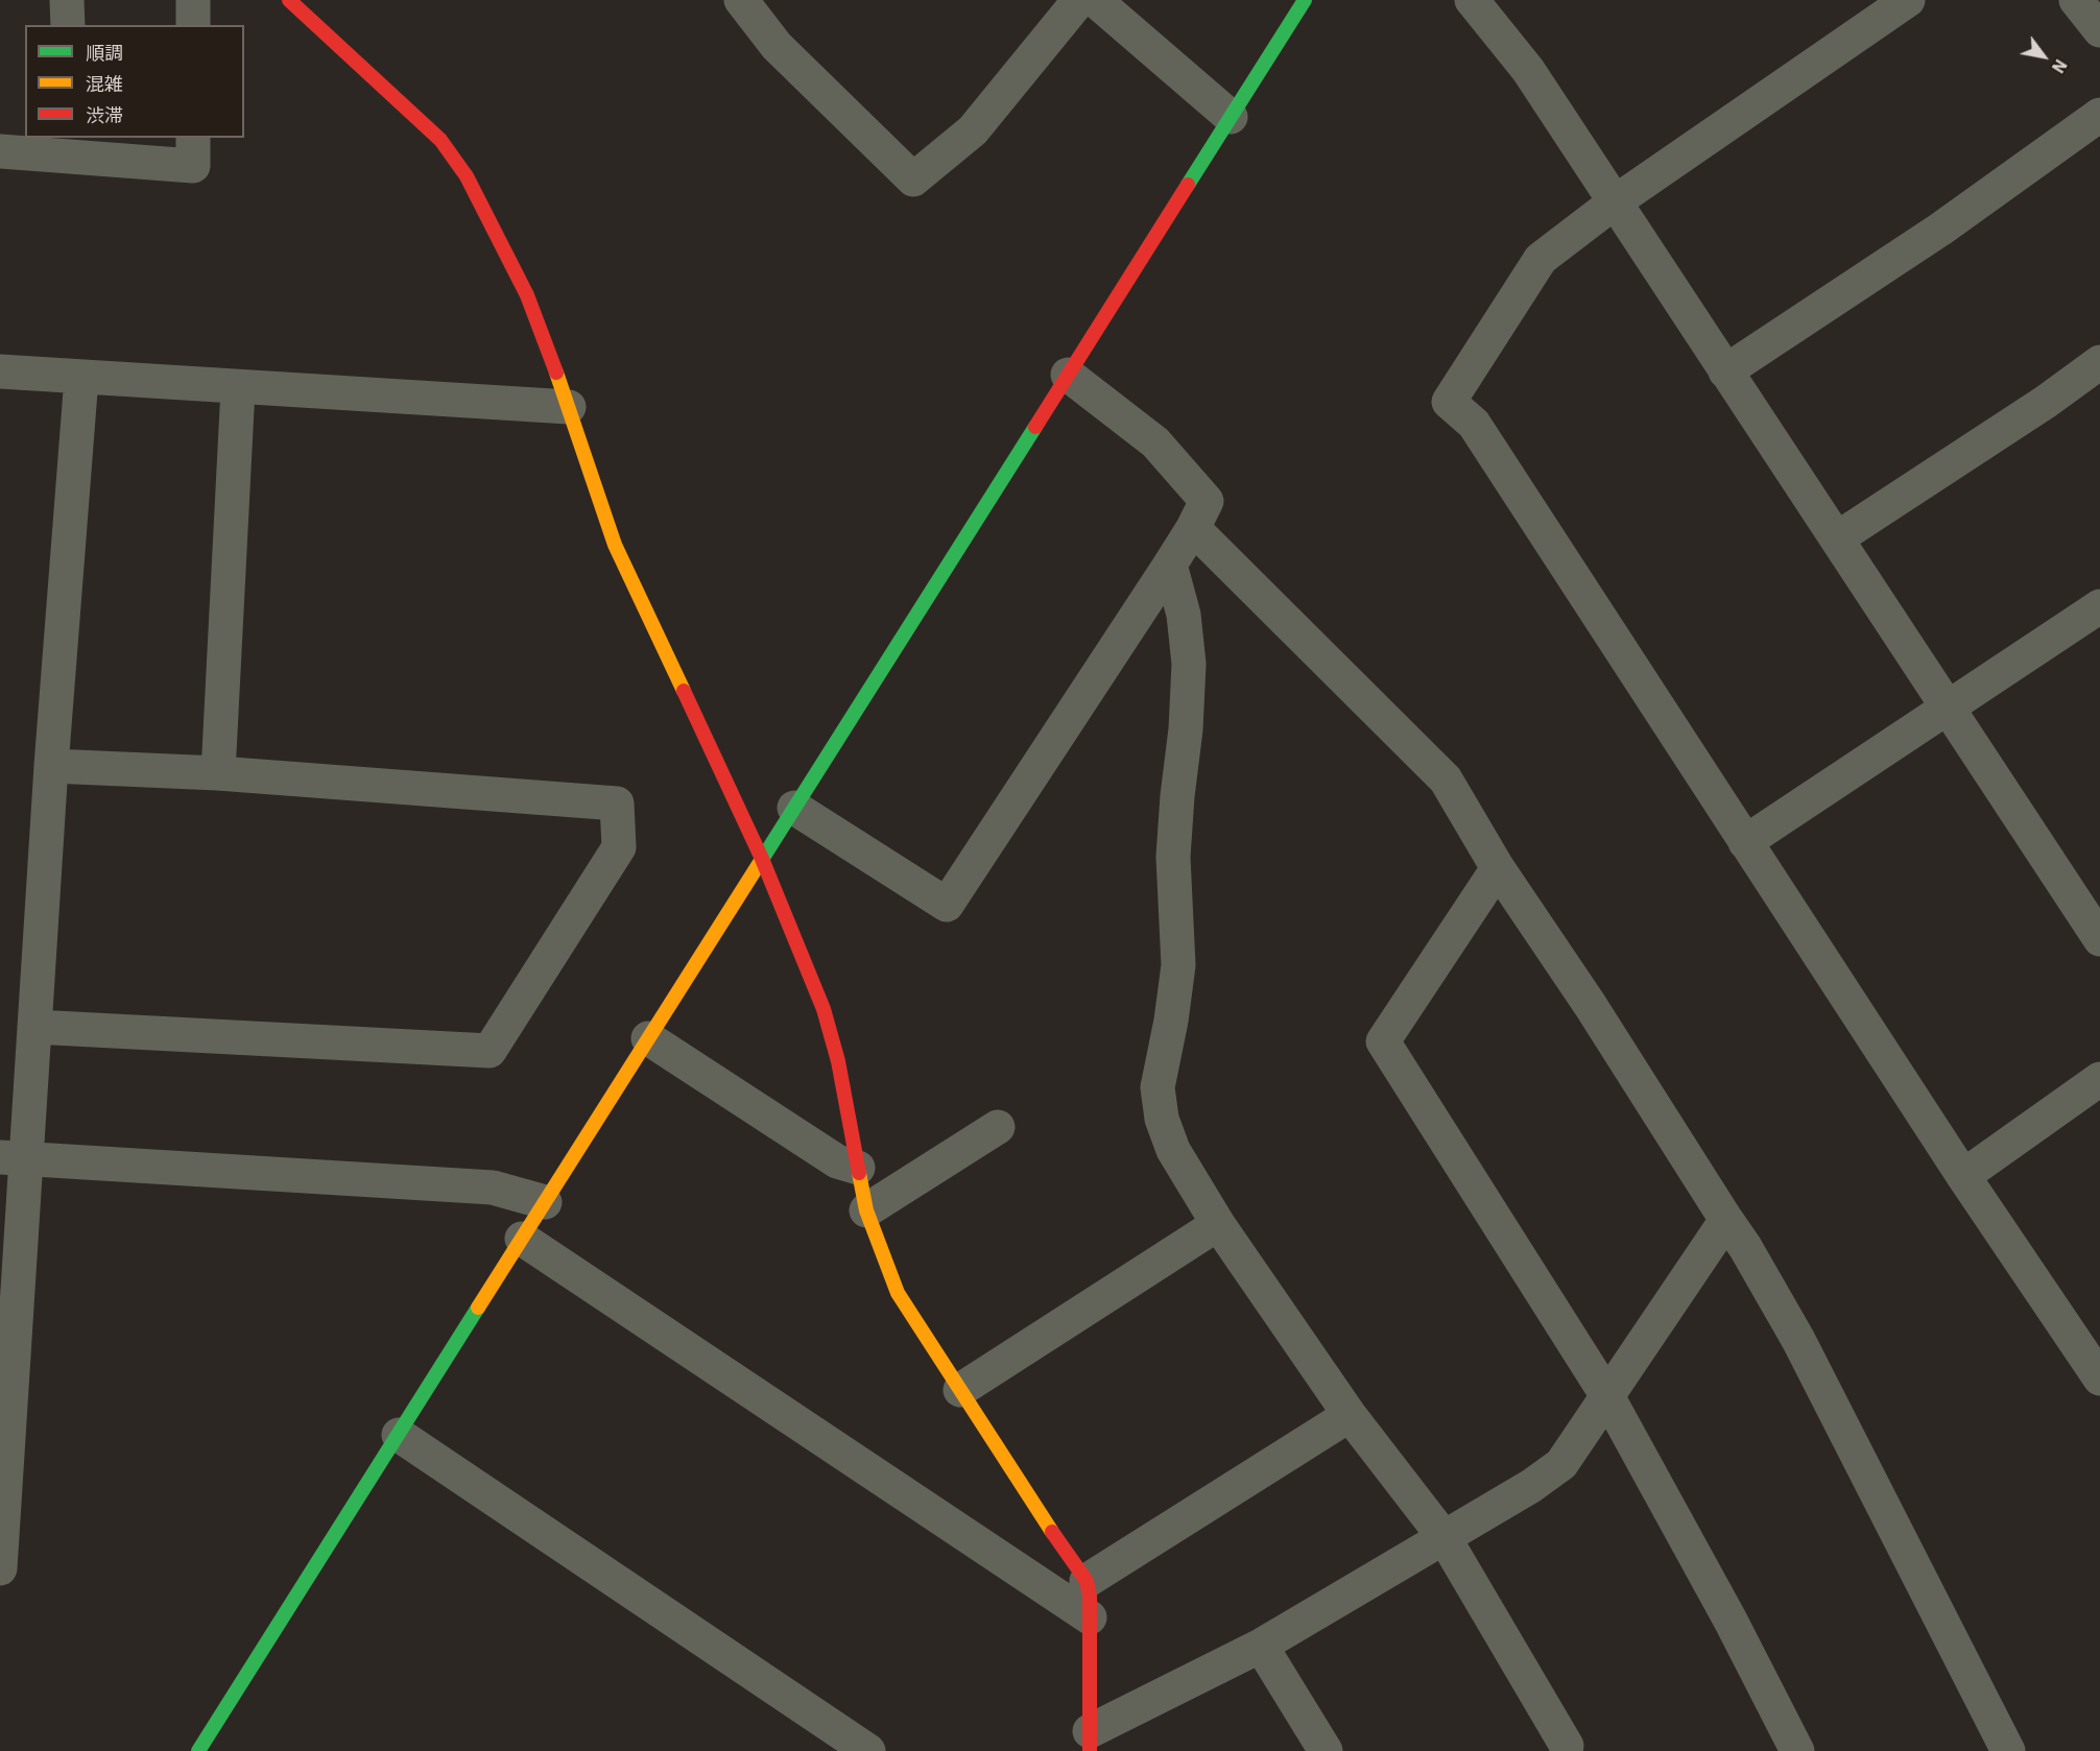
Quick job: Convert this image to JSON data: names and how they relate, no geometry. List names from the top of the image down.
{
  "legend": ["順調", "混雑", "渋滞"],
  "north": "bottom right"
}
